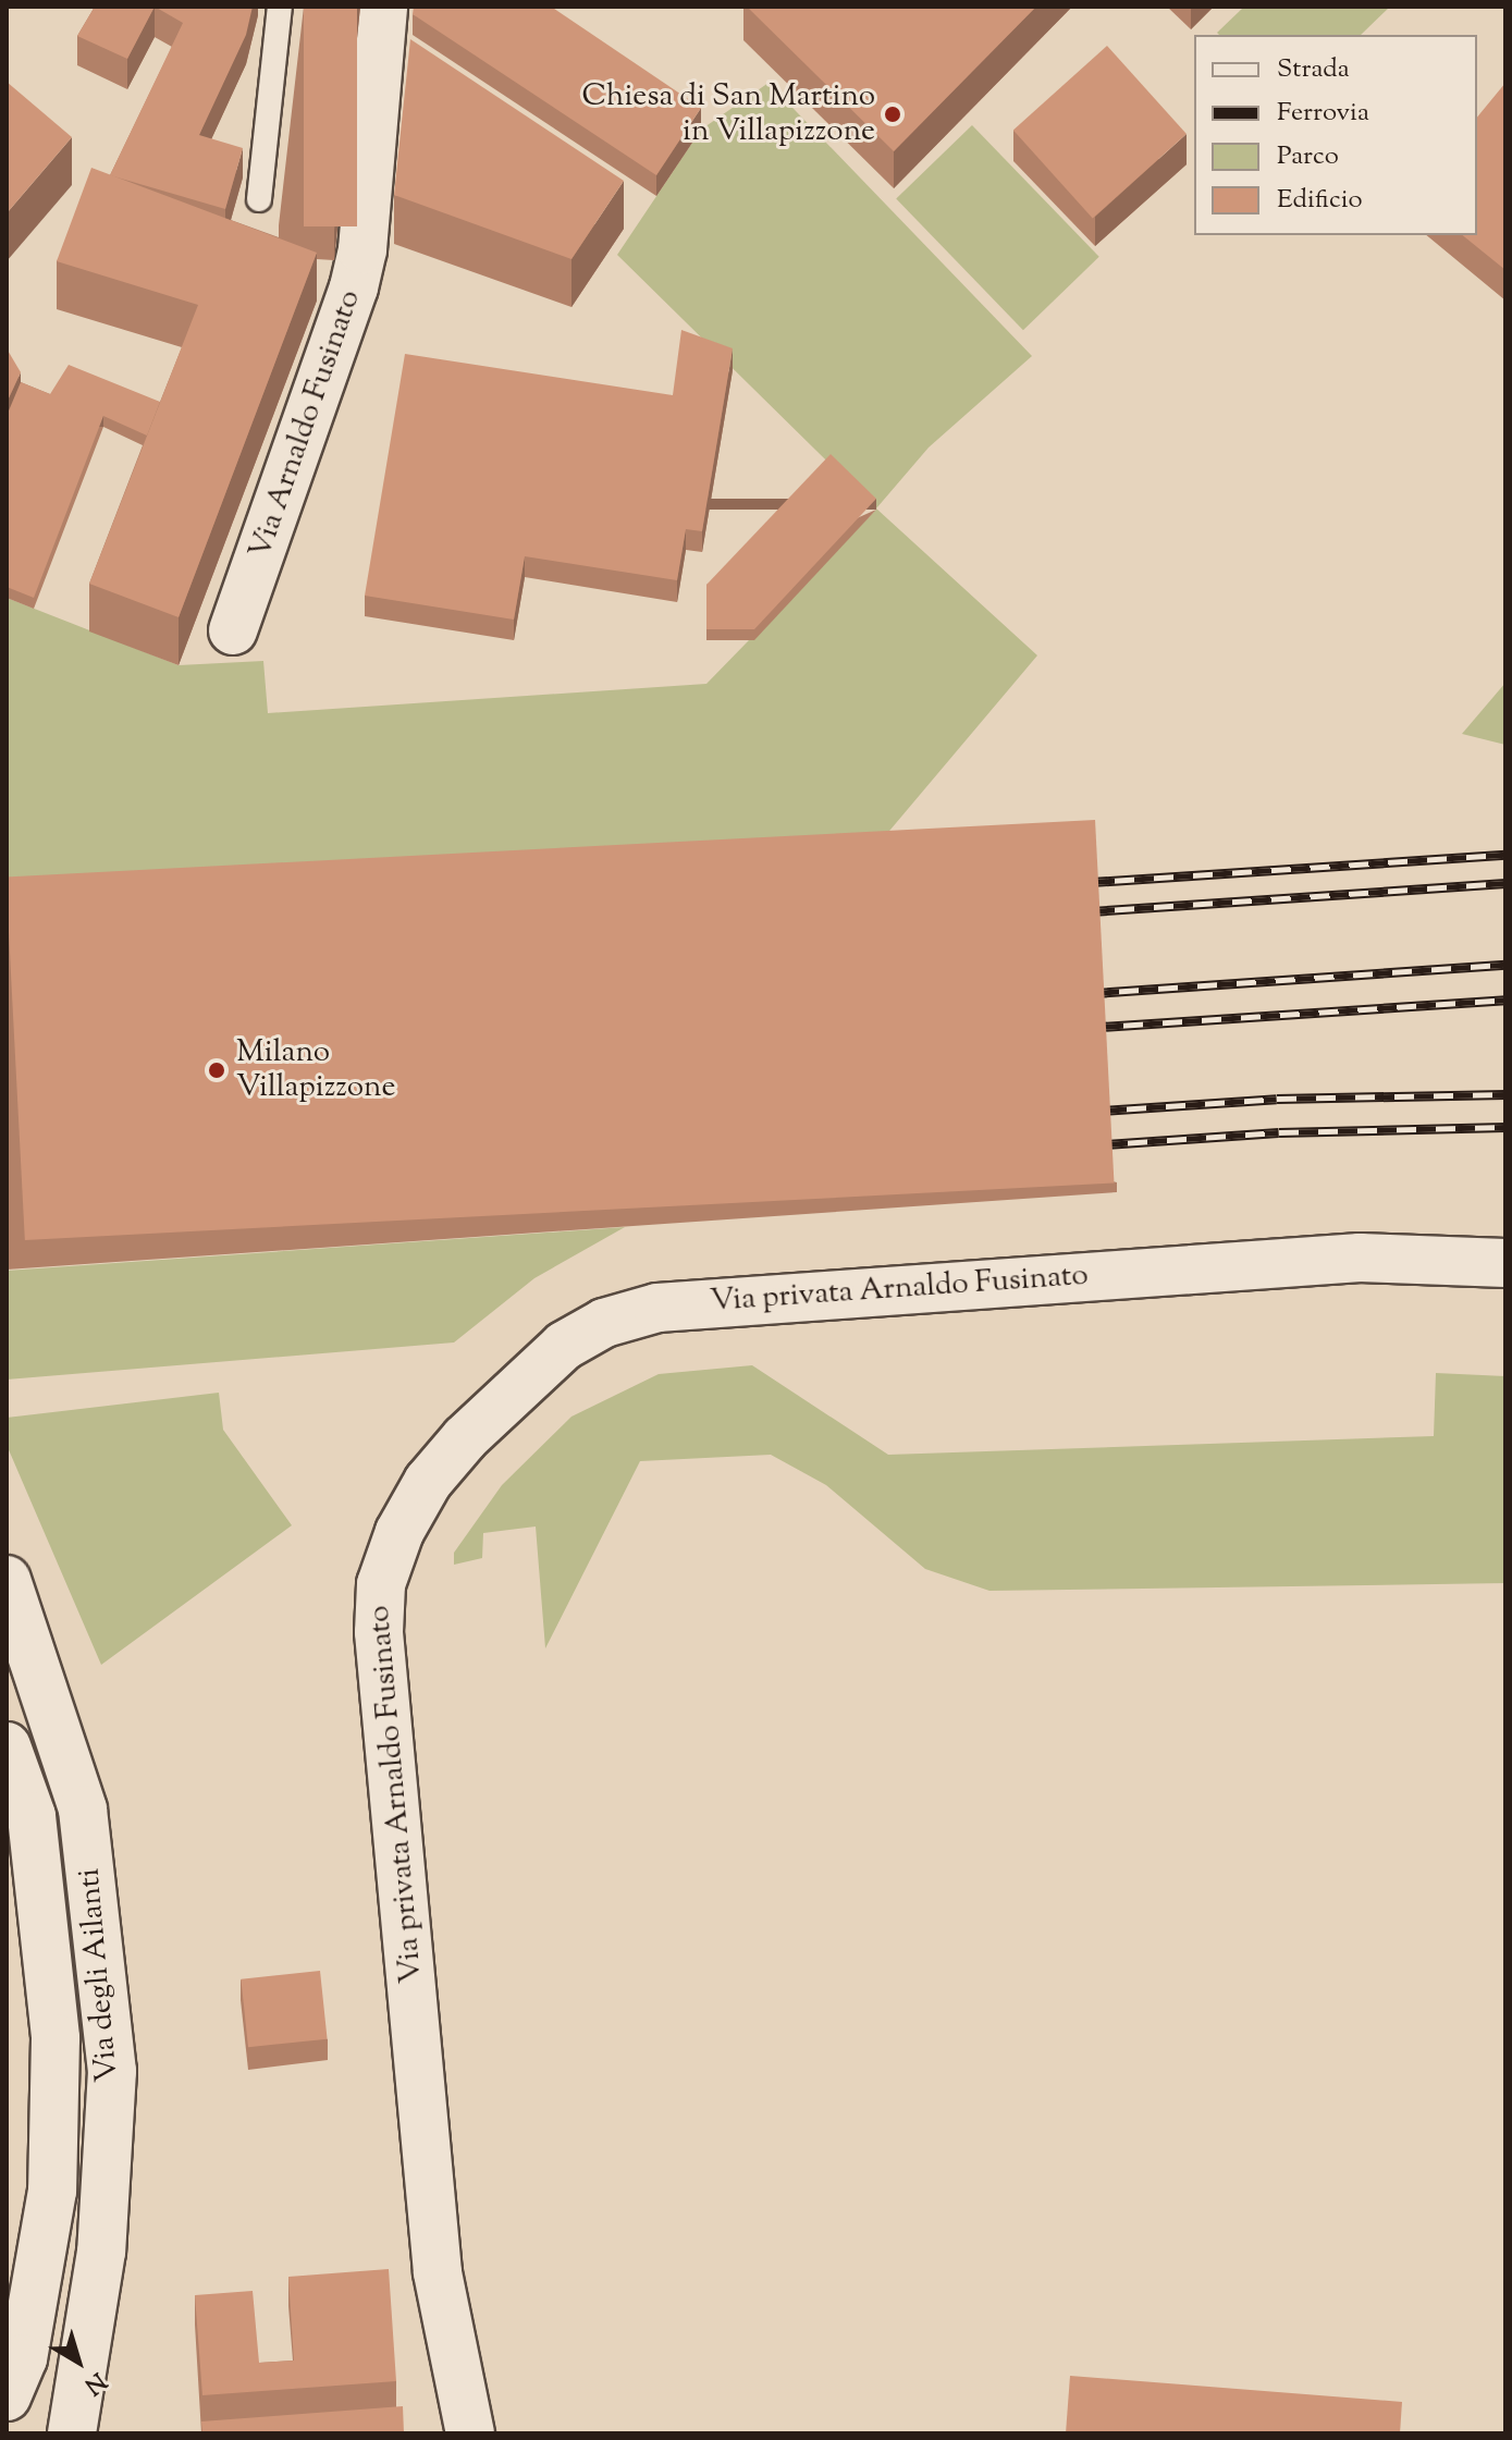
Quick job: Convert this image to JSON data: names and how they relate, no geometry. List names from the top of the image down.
{
  "streets": {
    "street": ["Via Arnaldo Fusinato", "Via privata Arnaldo Fusinato", "Via degli Ailanti"]
  },
  "places": ["Chiesa di San Martino in Villapizzone", "Milano Villapizzone"],
  "legend": [
    "Strada",
    "Ferrovia",
    "Parco",
    "Edificio"
  ],
  "north": "bottom right"
}
